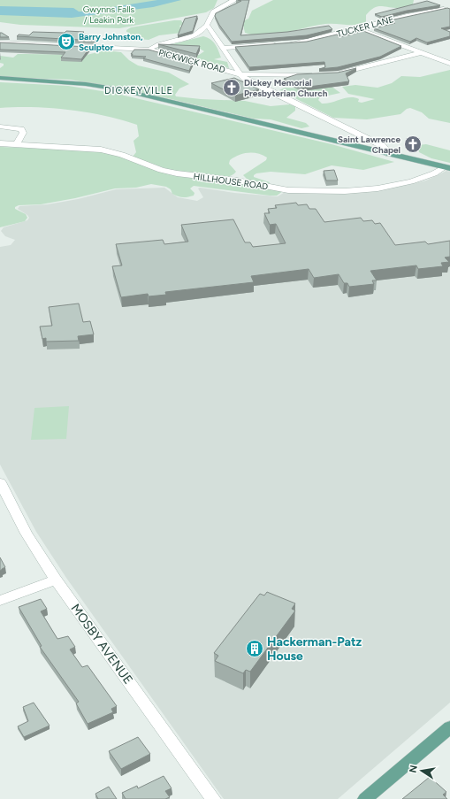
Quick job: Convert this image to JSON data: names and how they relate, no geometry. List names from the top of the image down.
{
  "streets": {
    "street": [
      "TUCKER LANE",
      "PICKWICK ROAD",
      "HILLHOUSE ROAD",
      "MOSBY AVENUE"
    ]
  },
  "districts": ["DICKEYVILLE"],
  "parks": ["Gwynns Falls / Leakin Park"],
  "places": {
    "theatre": ["Barry Johnston, Sculptor"],
    "church": ["Dickey Memorial Presbyterian Church", "Saint Lawrence Chapel"],
    "building": ["Hackerman-Patz House"]
  },
  "north": "left"
}
